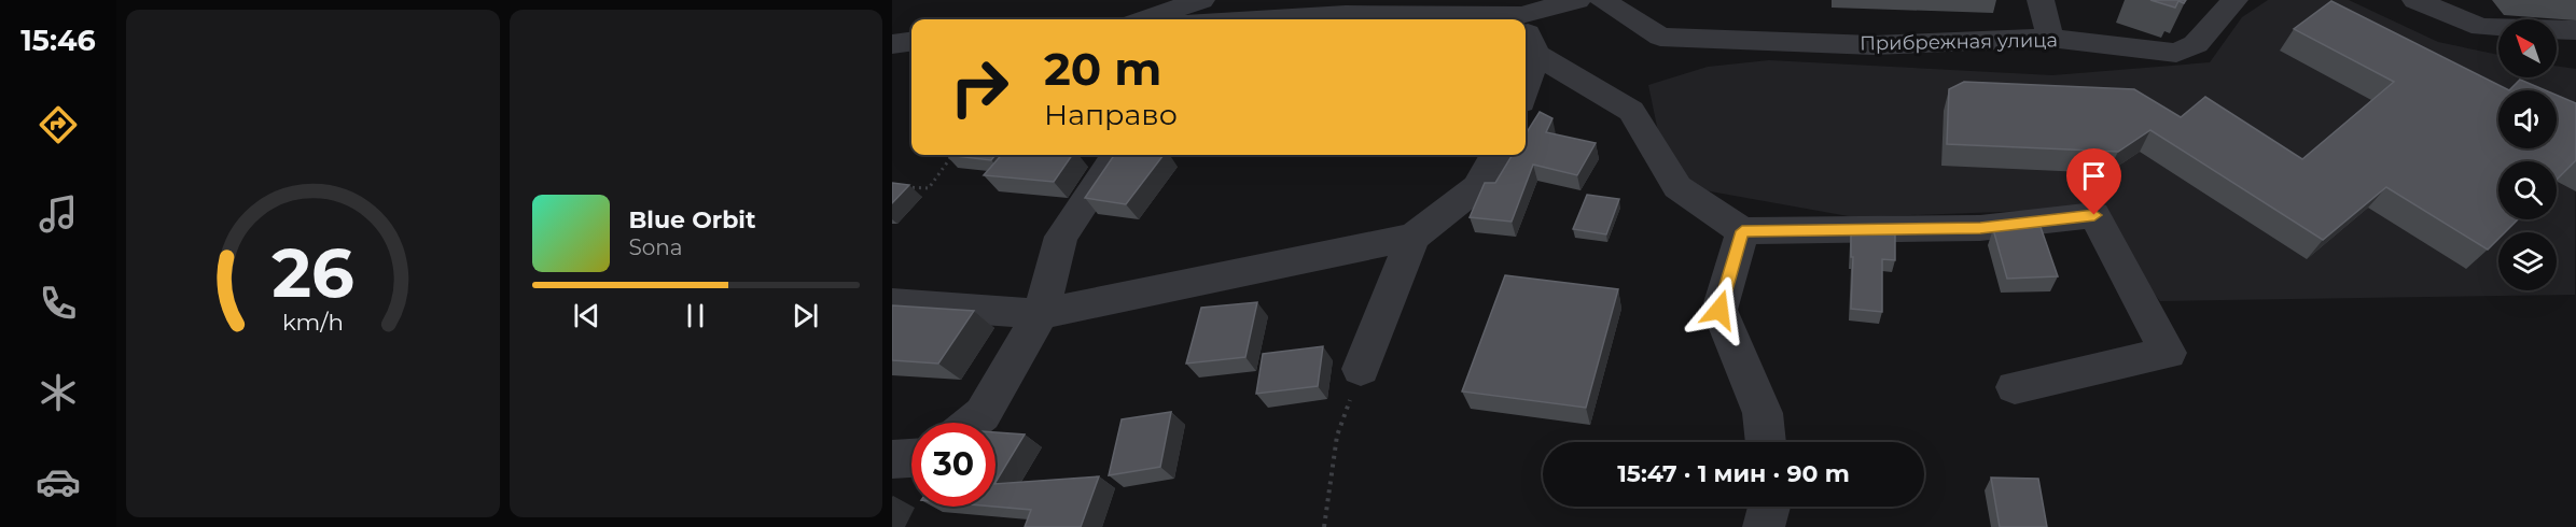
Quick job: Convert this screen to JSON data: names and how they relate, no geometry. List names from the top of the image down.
{
  "streets": {
    "street": ["Прибрежная улица"]
  },
  "north": "top left",
  "page": {
    "tabs": "15:46",
    "turn": ["20 m", "Направо"],
    "song": ["Blue Orbit", "Sona"],
    "limit": "30",
    "trip": "15:47 · 1 мин · 90 m",
    "gauge": ["26", "km/h"]
  }
}
